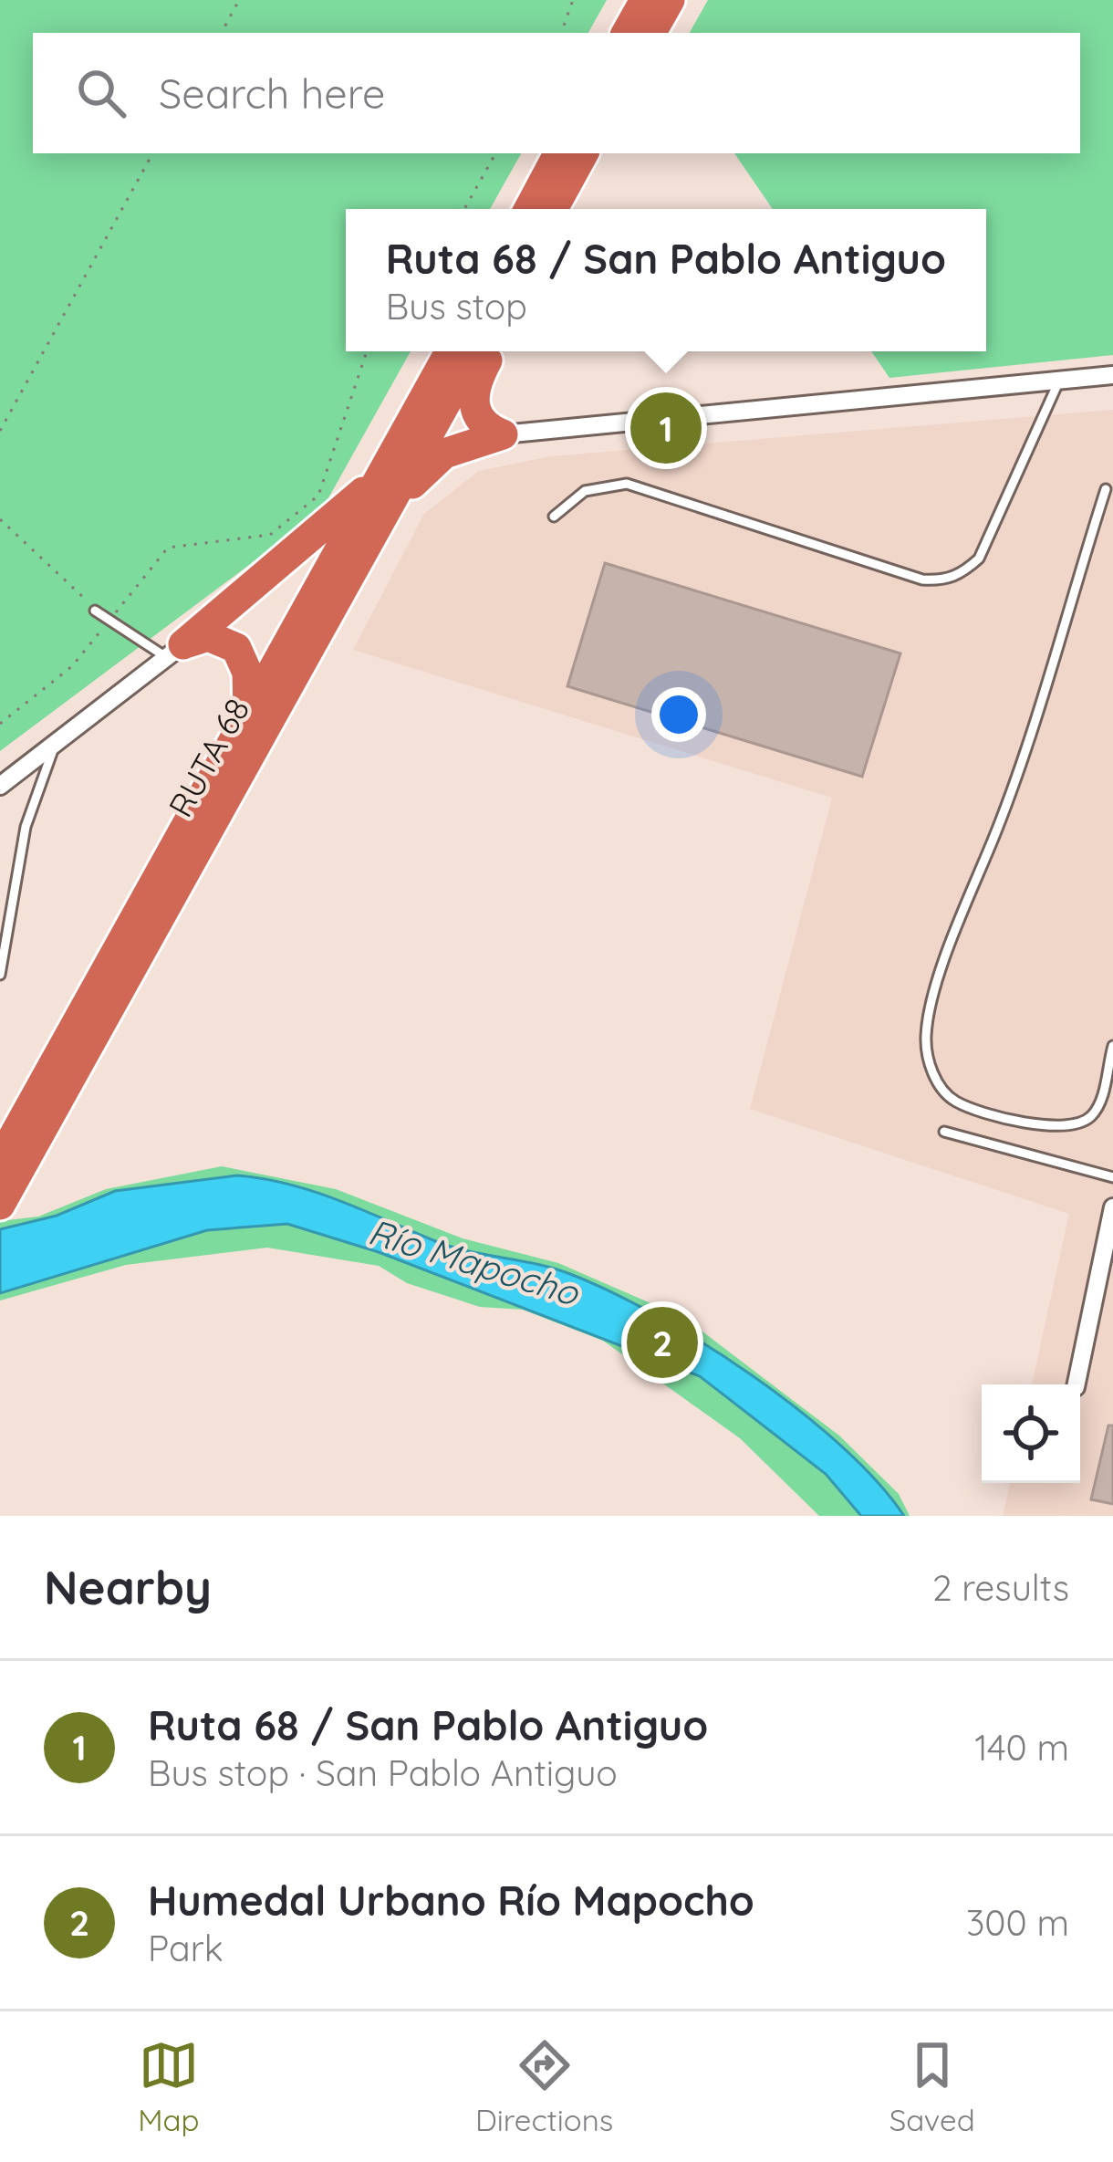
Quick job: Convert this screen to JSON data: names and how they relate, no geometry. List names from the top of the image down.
{
  "streets": {
    "highway": ["RUTA 68"]
  },
  "water": ["Río Mapocho"],
  "page": {
    "search": "Search here",
    "popup": ["Ruta 68 / San Pablo Antiguo", "Bus stop"],
    "pins": ["1", "2"],
    "heading": ["Nearby", "2 results"],
    "list": [
      {
        "mark": "1",
        "name": "Ruta 68 / San Pablo Antiguo",
        "note": "Bus stop · San Pablo Antiguo",
        "value": "140 m"
      },
      {
        "mark": "2",
        "name": "Humedal Urbano Río Mapocho",
        "note": "Park",
        "value": "300 m"
      }
    ],
    "nav": ["Map", "Directions", "Saved"]
  }
}
